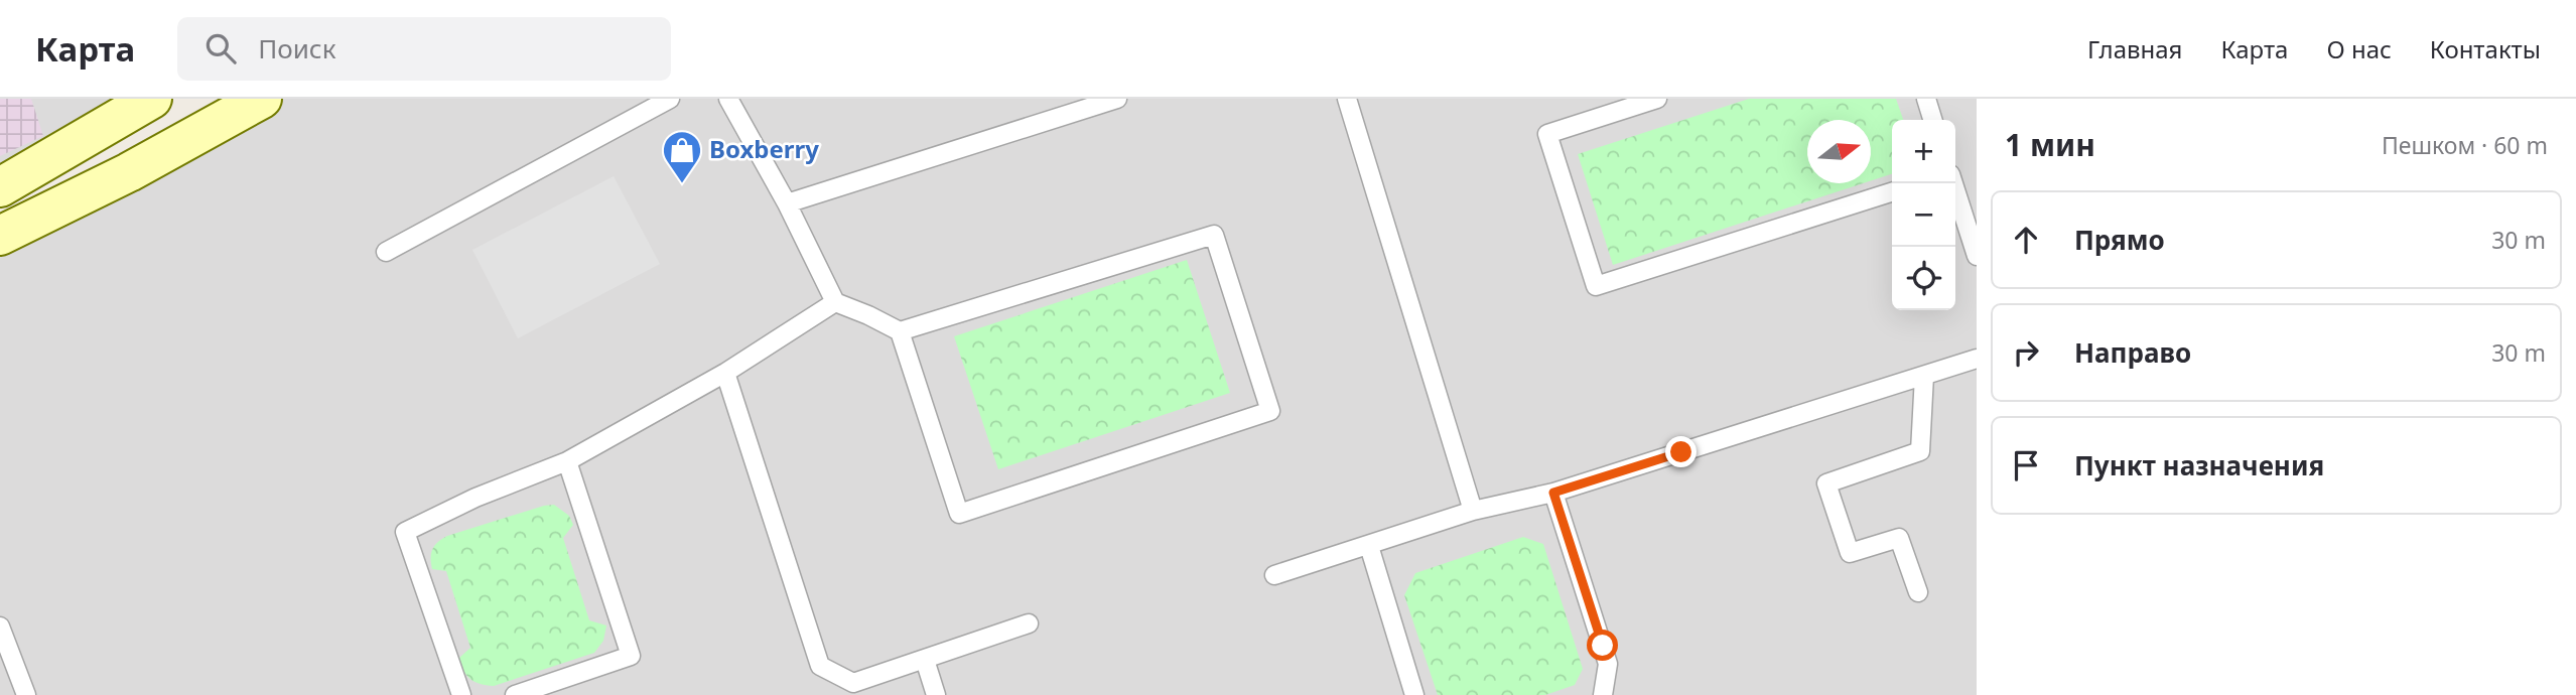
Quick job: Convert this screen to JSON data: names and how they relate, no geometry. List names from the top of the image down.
{
  "places": {
    "shop": ["Boxberry"]
  },
  "north": "right",
  "page": {
    "header": "Карта",
    "search": "Поиск",
    "nav": [
      "Главная",
      "Карта",
      "О нас",
      "Контакты"
    ],
    "heading": ["1 мин", "Пешком · 60 m"],
    "map_buttons": ["+", "−"],
    "list": [
      ["Прямо", "30 m"],
      ["Направо", "30 m"],
      "Пункт назначения"
    ]
  }
}
